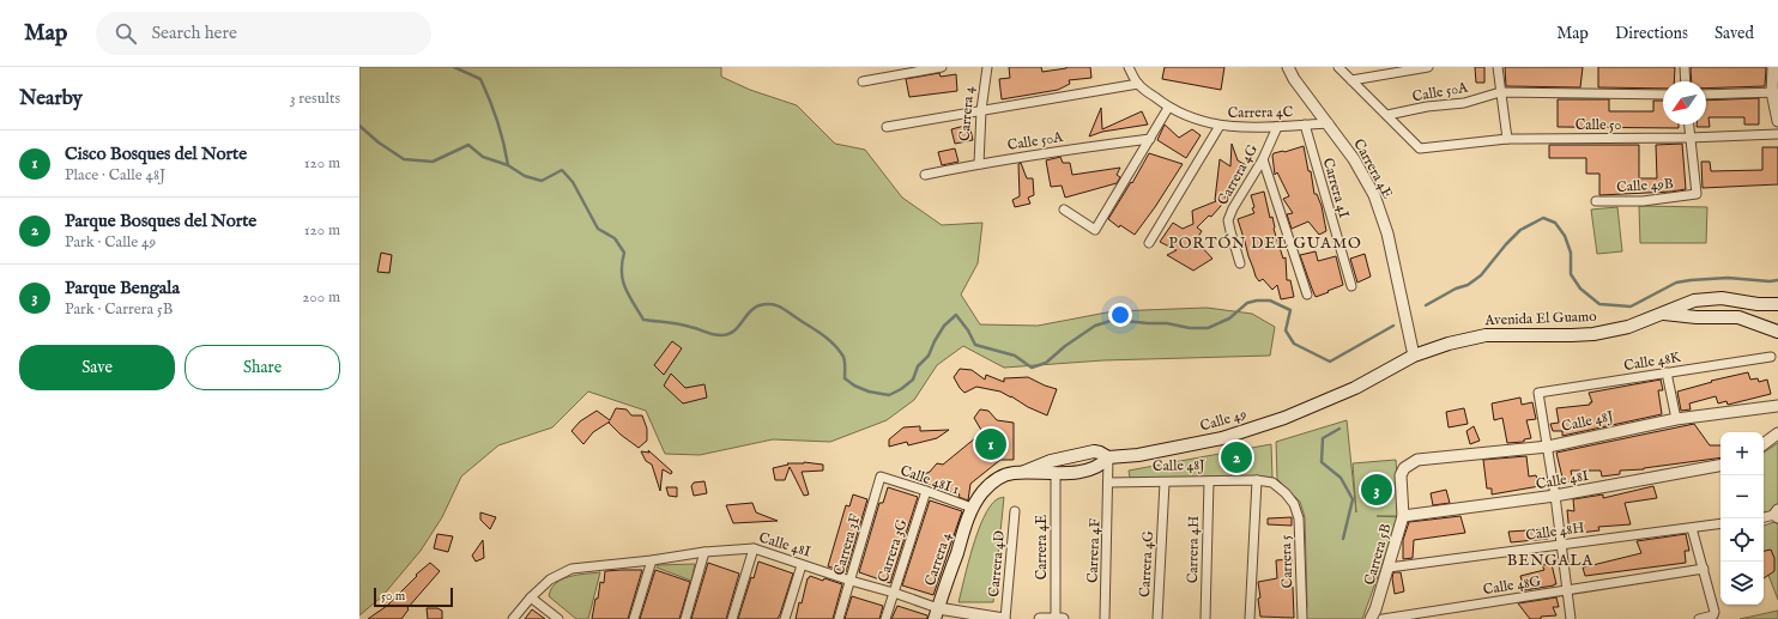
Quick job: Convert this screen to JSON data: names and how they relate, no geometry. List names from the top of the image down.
{
  "streets": {
    "main road": ["Carrera 4", "Avenida El Guamo", "Calle 49"],
    "street": [
      "Calle 50A",
      "Carrera 4C",
      "Calle 50",
      "Carrera 4E",
      "Carrera 4G",
      "Calle 49B",
      "Carrera 4I",
      "Calle 48K",
      "Calle 48J",
      "Calle 48I 1",
      "Calle 48I",
      "Calle 48H",
      "Carrera 3F",
      "Carrera 4H",
      "Carrera 3G",
      "Carrera 4F",
      "Carrera 5B",
      "Carrera 5",
      "Carrera 4D",
      "Calle 48G"
    ]
  },
  "crossings": [
    ["Calle 50A", "Carrera 4"],
    ["Calle 50A", "Calle 50"],
    ["Carrera 4C", "Carrera 4E"],
    ["Carrera 4C", "Carrera 4G"],
    ["Carrera 4C", "Carrera 4I"],
    ["Carrera 4", "Calle 48I 1"],
    ["Carrera 4", "Calle 48I"],
    ["Calle 50", "Calle 49B"],
    ["Carrera 4E", "Avenida El Guamo"],
    ["Carrera 4G", "Calle 48J"],
    ["Avenida El Guamo", "Calle 49"],
    ["Calle 48K", "Calle 48J"],
    ["Calle 48J", "Carrera 4H"],
    ["Calle 48J", "Carrera 4F"],
    ["Calle 48J", "Carrera 5B"],
    ["Calle 48J", "Carrera 5"],
    ["Calle 48I 1", "Carrera 3F"],
    ["Calle 48I 1", "Carrera 3G"],
    ["Calle 48I", "Carrera 3F"],
    ["Calle 48I", "Carrera 3G"],
    ["Calle 48I", "Carrera 5B"],
    ["Calle 48I", "Carrera 4D"],
    ["Calle 48H", "Carrera 5B"]
  ],
  "districts": ["PORTÓN DEL GUAMO", "BENGALA"],
  "scale_bar": "50 m",
  "north": "bottom left",
  "page": {
    "header": "Map",
    "search": "Search here",
    "nav": ["Map", "Directions", "Saved"],
    "heading": ["Nearby", "3 results"],
    "list": [
      {
        "mark": "1",
        "name": "Cisco Bosques del Norte",
        "note": "Place · Calle 48J",
        "value": "120 m"
      },
      {
        "mark": "2",
        "name": "Parque Bosques del Norte",
        "note": "Park · Calle 49",
        "value": "120 m"
      },
      {
        "mark": "3",
        "name": "Parque Bengala",
        "note": "Park · Carrera 5B",
        "value": "200 m"
      }
    ],
    "buttons": ["Save", "Share"],
    "pins": ["1", "2", "3"],
    "map_buttons": ["+", "−"],
    "scale": "50 m"
  }
}
